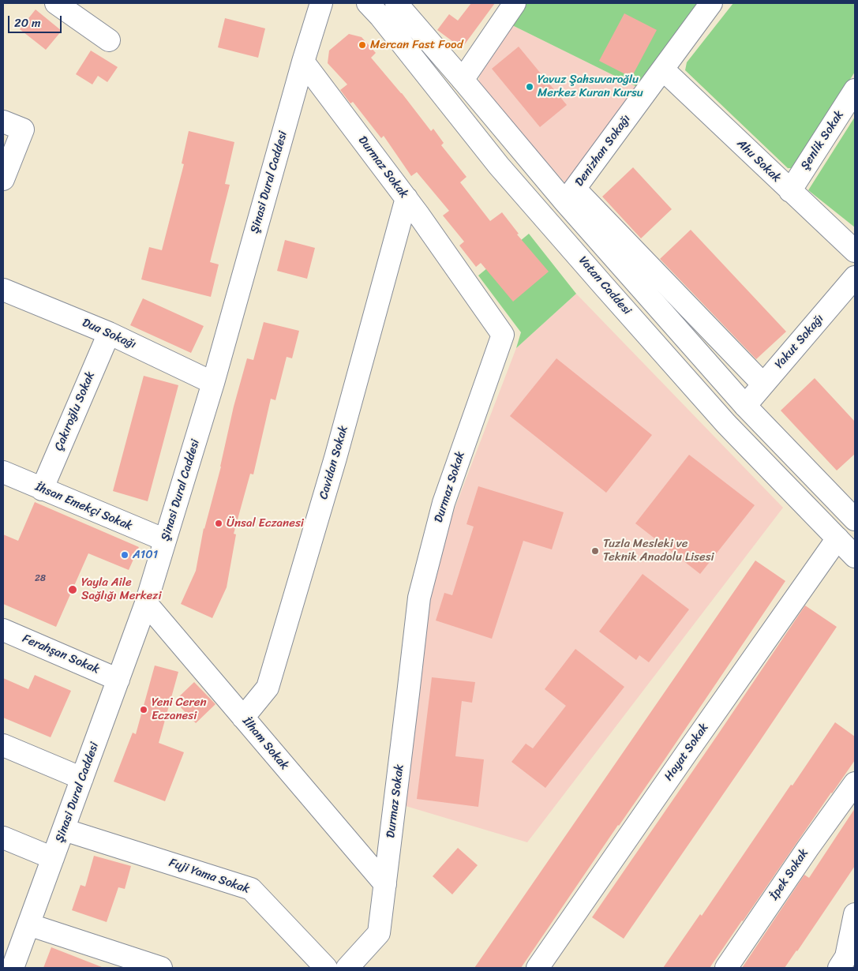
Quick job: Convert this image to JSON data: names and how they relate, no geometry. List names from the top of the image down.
{
  "streets": {
    "street": [
      "Şenlik Sokak",
      "Denizhan Sokağı",
      "Ahu Sokak",
      "Durmaz Sokak",
      "Şinasi Dural Caddesi",
      "Vatan Caddesi",
      "Dua Sokağı",
      "Yakut Sokağı",
      "Çakıroğlu Sokak",
      "Cavidan Sokak",
      "İhsan Emekçi Sokak",
      "Ferahşan Sokak",
      "İlham Sokak",
      "Hayat Sokak",
      "İpek Sokak",
      "Fuji Yama Sokak"
    ]
  },
  "crossings": [
    ["Şenlik Sokak", "Ahu Sokak"],
    ["Denizhan Sokağı", "Ahu Sokak"],
    ["Durmaz Sokak", "Şinasi Dural Caddesi"],
    ["Durmaz Sokak", "Cavidan Sokak"],
    ["Durmaz Sokak", "İlham Sokak"],
    ["Şinasi Dural Caddesi", "Dua Sokağı"],
    ["Şinasi Dural Caddesi", "İhsan Emekçi Sokak"],
    ["Şinasi Dural Caddesi", "Ferahşan Sokak"],
    ["Şinasi Dural Caddesi", "İlham Sokak"],
    ["Şinasi Dural Caddesi", "Fuji Yama Sokak"],
    ["Vatan Caddesi", "Hayat Sokak"],
    ["Dua Sokağı", "Çakıroğlu Sokak"],
    ["Çakıroğlu Sokak", "İhsan Emekçi Sokak"],
    ["Cavidan Sokak", "İlham Sokak"]
  ],
  "places": [
    "Mercan Fast Food",
    "Yavuz Şahsuvaroğlu Merkez Kuran Kursu",
    "Ünsal Eczanesi",
    "Tuzla Mesleki ve Teknik Anadolu Lisesi",
    "A101",
    "Yayla Aile Sağlığı Merkezi",
    "Yeni Ceren Eczanesi"
  ],
  "house_numbers": ["28"],
  "scale_bar": "20 m"
}
